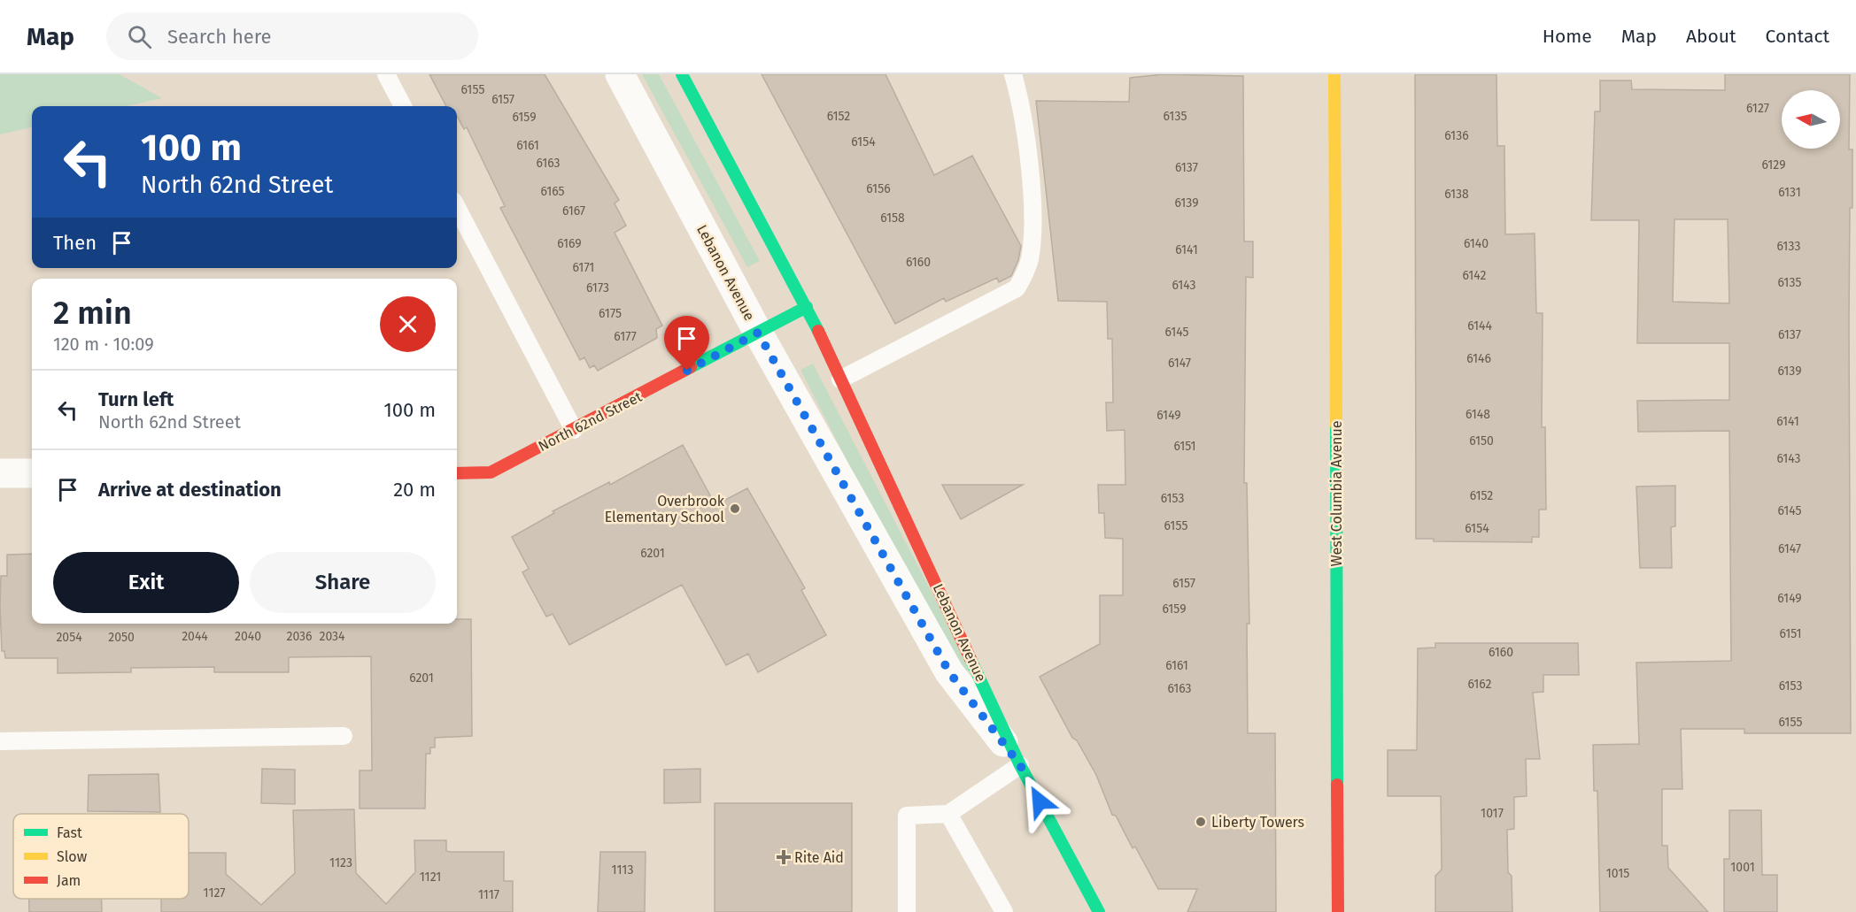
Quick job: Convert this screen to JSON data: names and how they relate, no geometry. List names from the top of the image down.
{
  "streets": {
    "street": ["Lebanon Avenue", "North 62nd Street", "West Columbia Avenue"]
  },
  "crossings": [
    ["Lebanon Avenue", "North 62nd Street"]
  ],
  "places": {
    "other": ["Overbrook Elementary School", "Liberty Towers"],
    "health": ["Rite Aid"]
  },
  "house_numbers": [
    "6155",
    "6157",
    "6127",
    "6152",
    "6135",
    "6159",
    "6136",
    "6154",
    "6161",
    "6163",
    "6129",
    "6137",
    "6156",
    "6165",
    "6131",
    "6138",
    "6139",
    "6167",
    "6158",
    "6169",
    "6140",
    "6133",
    "6141",
    "6160",
    "6171",
    "6142",
    "6135",
    "6143",
    "6173",
    "6175",
    "6144",
    "6145",
    "6137",
    "6177",
    "6146",
    "6147",
    "6139",
    "6148",
    "6149",
    "6141",
    "6150",
    "6151",
    "6143",
    "6152",
    "6153",
    "6145",
    "6155",
    "6154",
    "6147",
    "6201",
    "6157",
    "6149",
    "6159",
    "6151",
    "2044",
    "2040",
    "2036",
    "2034",
    "2054",
    "2050",
    "6160",
    "6161",
    "6201",
    "6162",
    "6153",
    "6163",
    "6155",
    "1017",
    "1123",
    "1001",
    "1113",
    "1015",
    "1121",
    "1127",
    "1117"
  ],
  "legend": ["Fast", "Slow", "Jam"],
  "north": "left",
  "page": {
    "header": "Map",
    "search": "Search here",
    "nav": [
      "Home",
      "Map",
      "About",
      "Contact"
    ],
    "turn": ["100 m", "North 62nd Street"],
    "then": "Then",
    "heading": ["2 min", "120 m · 10:09"],
    "list": [
      {
        "name": "Turn left",
        "note": "North 62nd Street",
        "value": "100 m"
      },
      {
        "name": "Arrive at destination",
        "value": "20 m"
      }
    ],
    "buttons": ["Exit", "Share"]
  }
}
